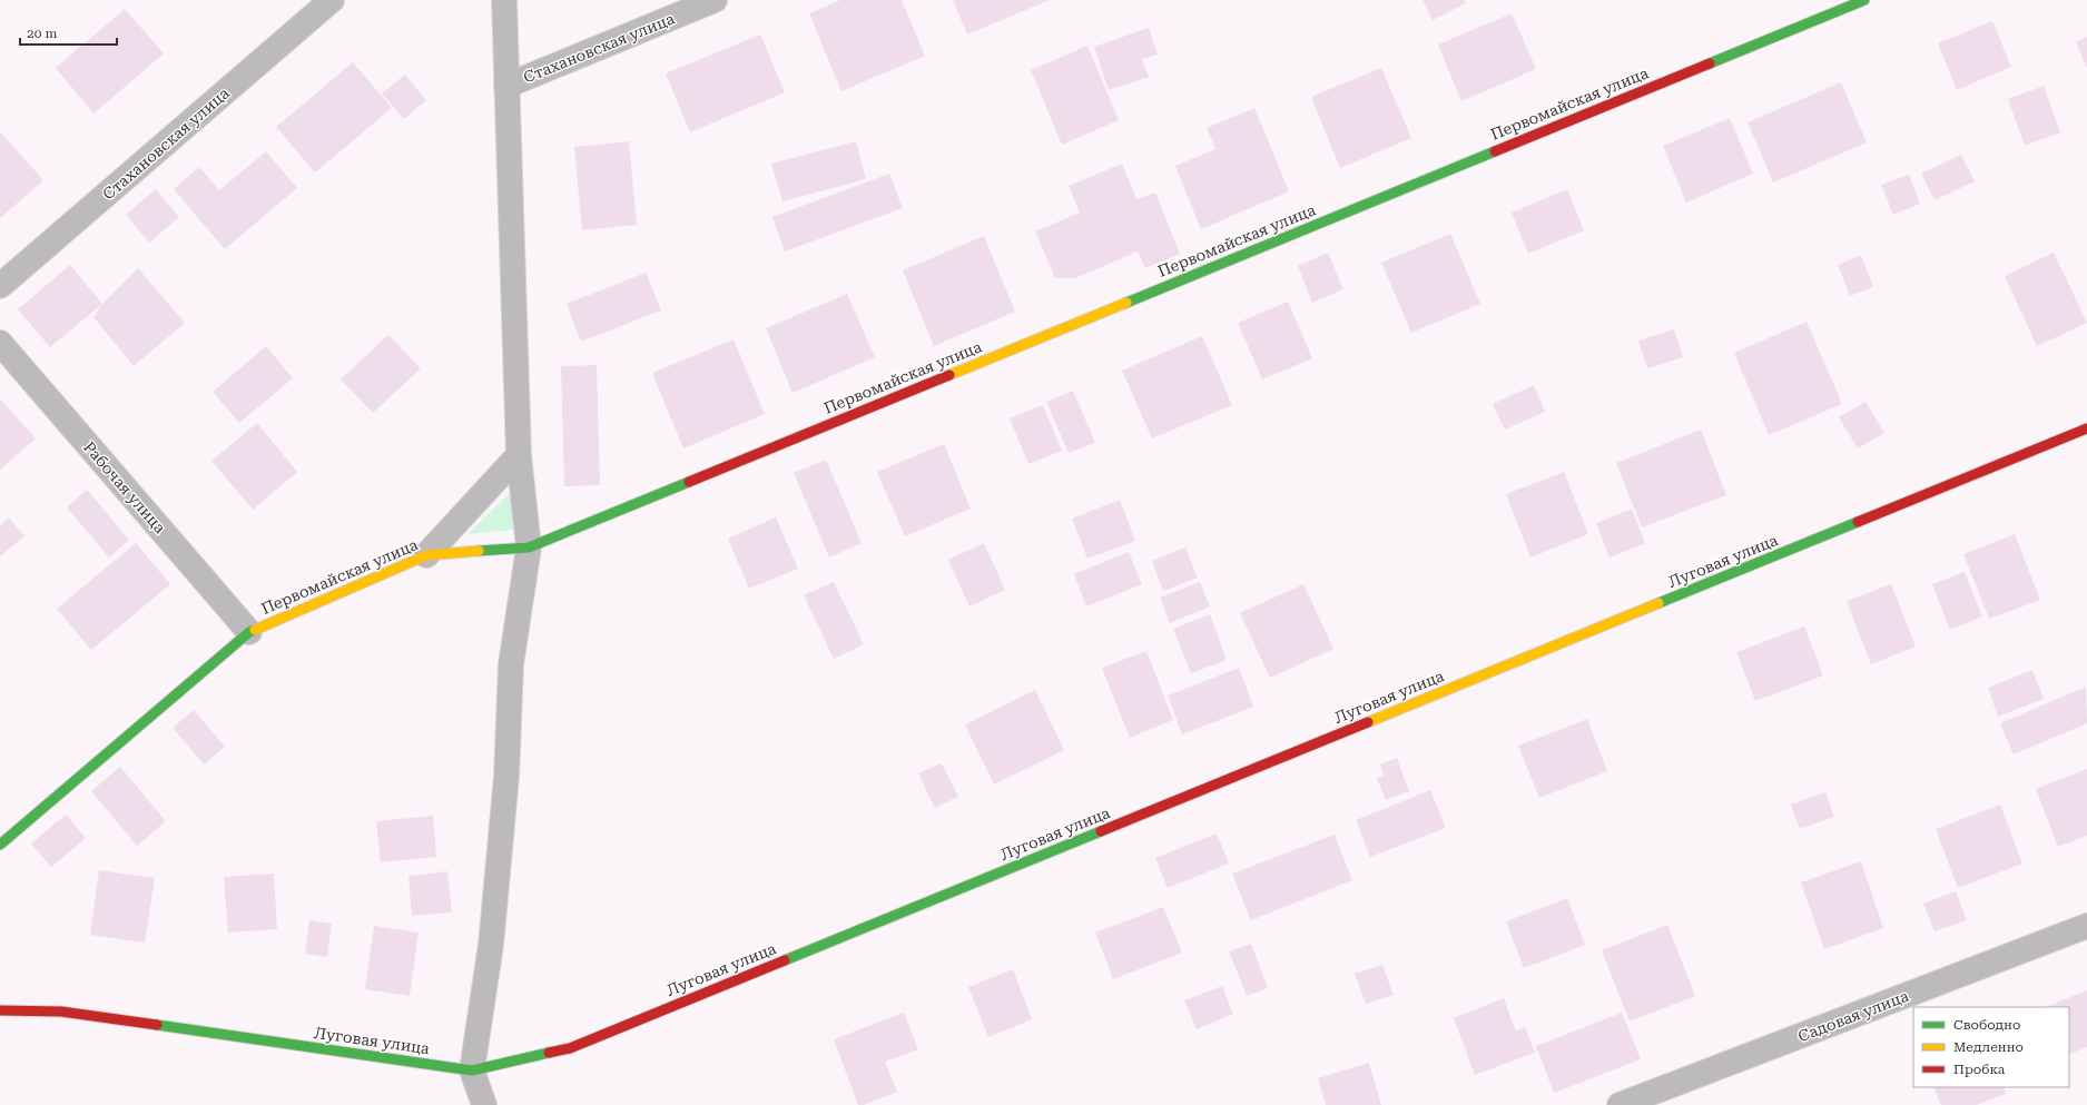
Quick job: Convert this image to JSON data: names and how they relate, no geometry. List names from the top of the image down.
{
  "streets": {
    "street": [
      "Стахановская улица",
      "Первомайская улица",
      "Рабочая улица",
      "Луговая улица",
      "Садовая улица"
    ]
  },
  "crossings": [
    ["Первомайская улица", "Рабочая улица"]
  ],
  "legend": ["Свободно", "Медленно", "Пробка"],
  "scale_bar": "20 m"
}
